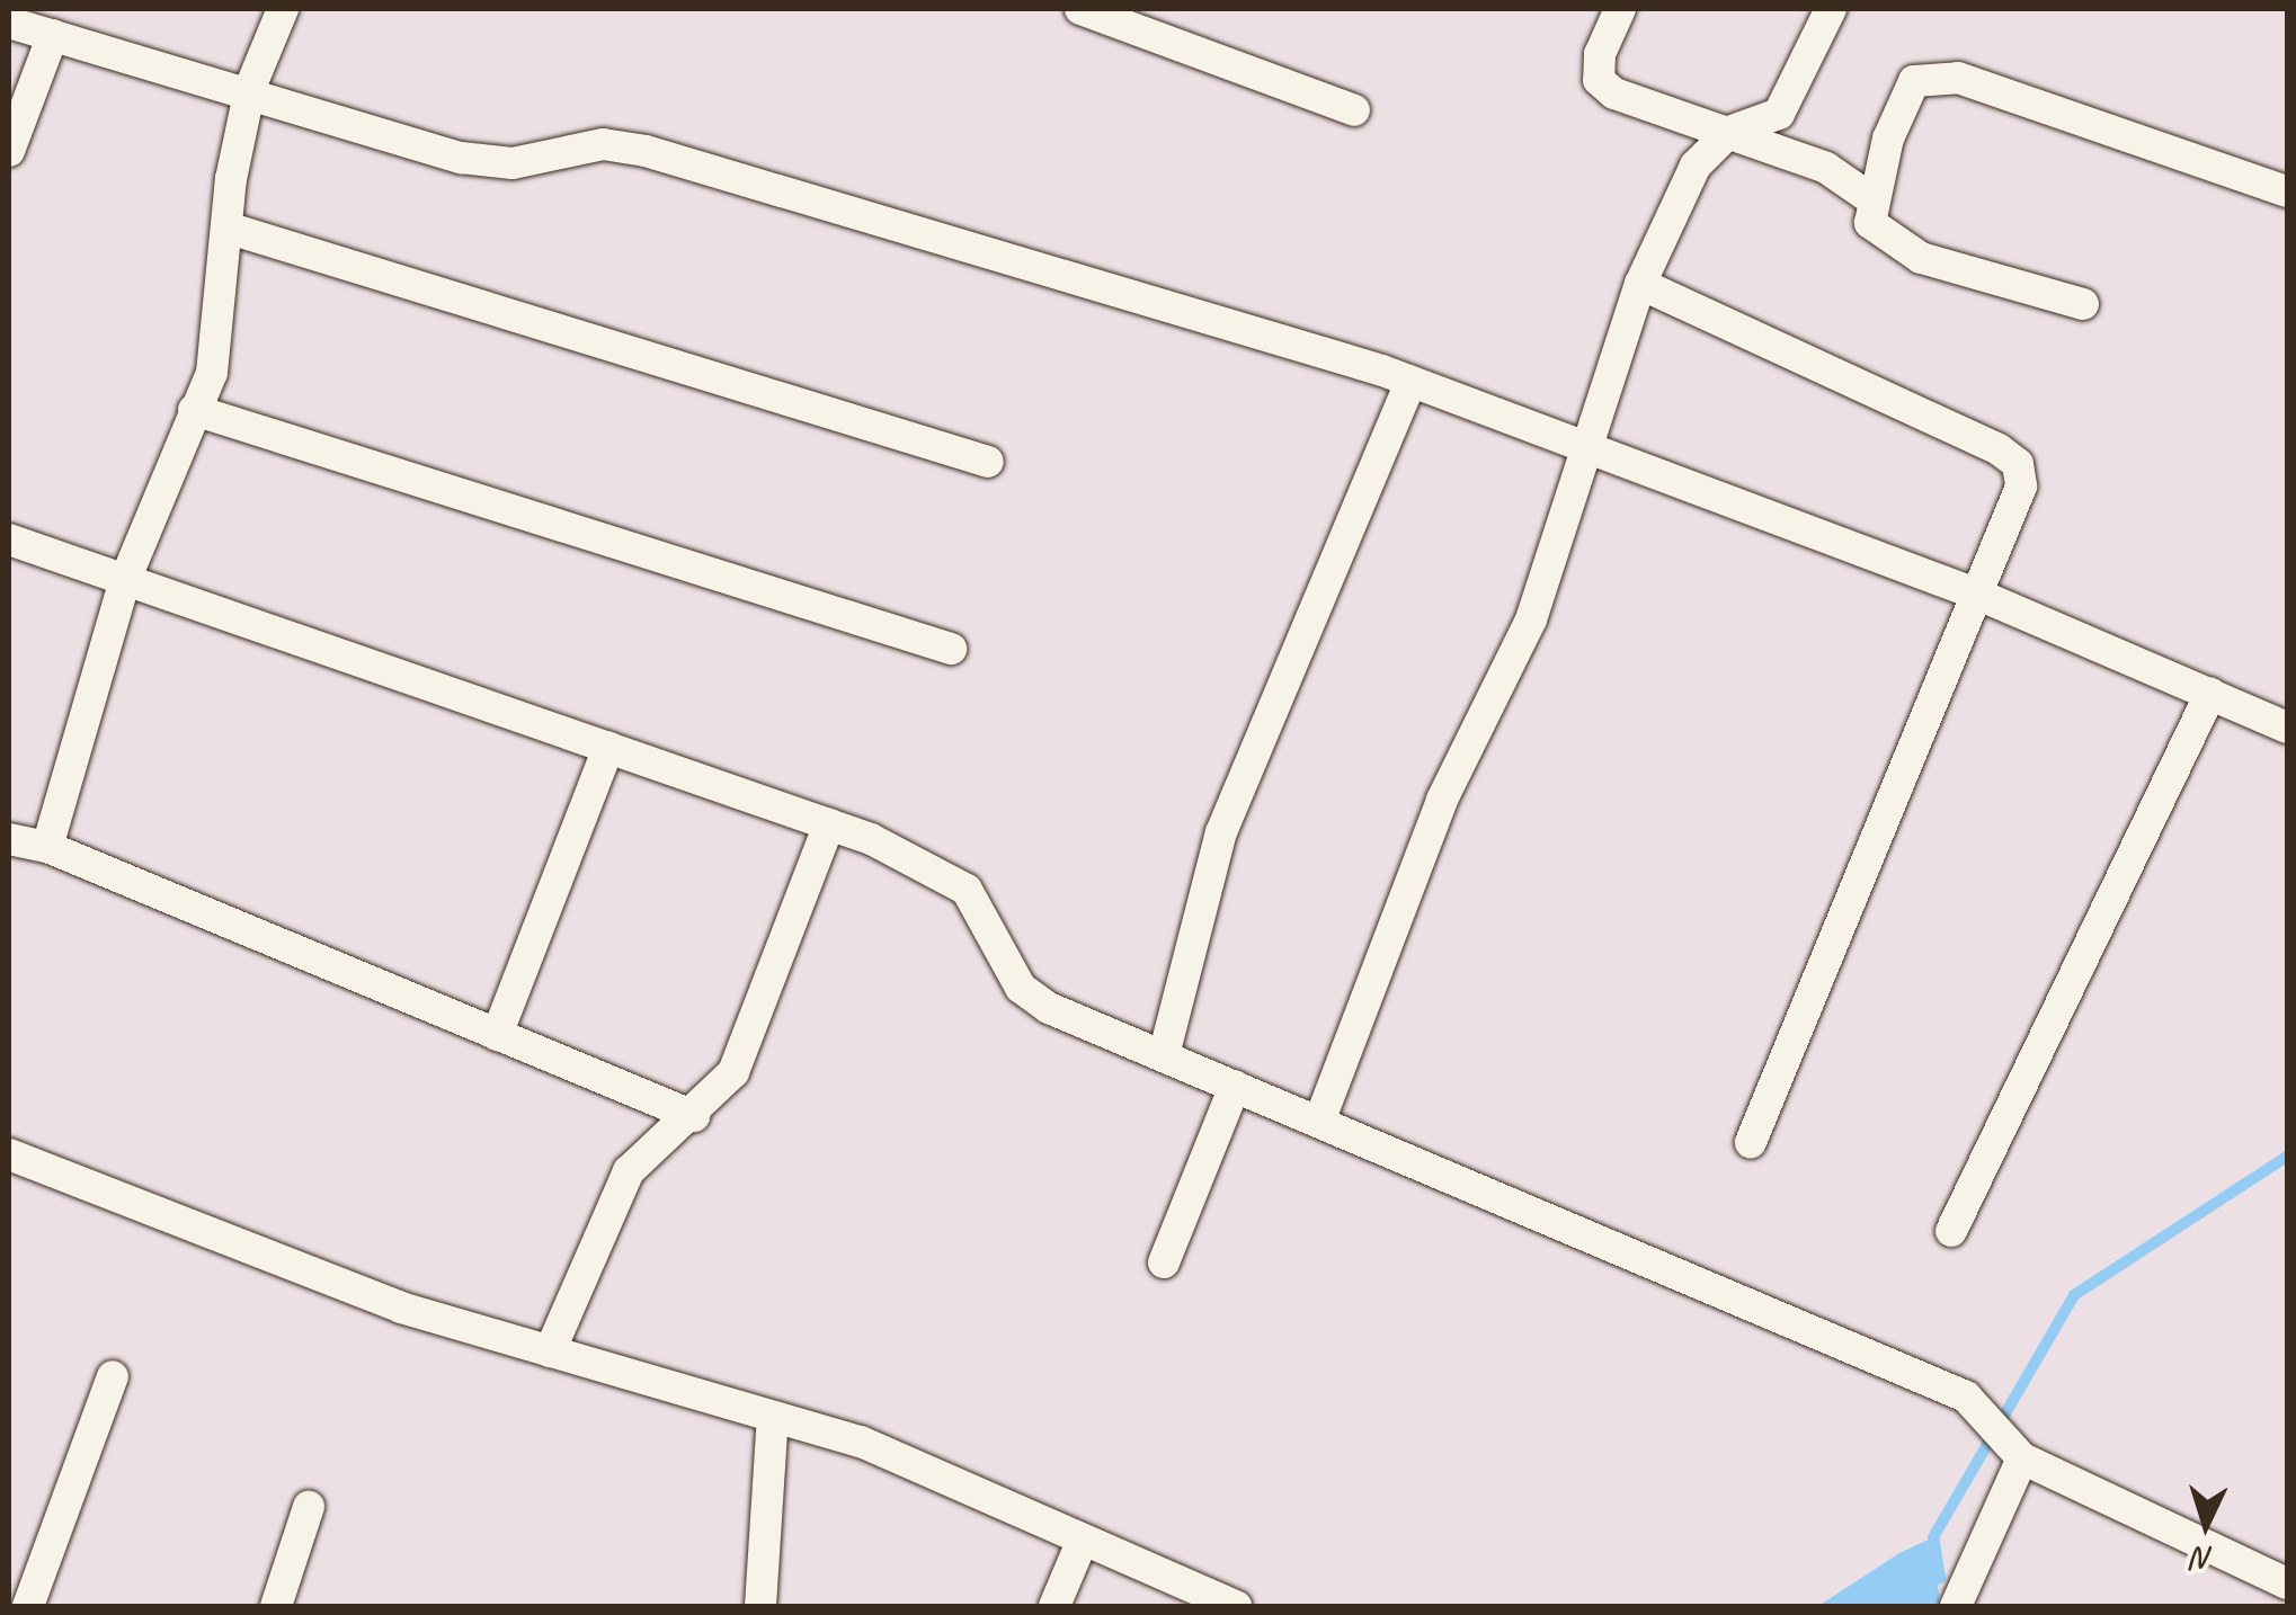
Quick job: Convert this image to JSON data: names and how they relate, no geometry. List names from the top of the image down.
{
  "north": "bottom"
}
